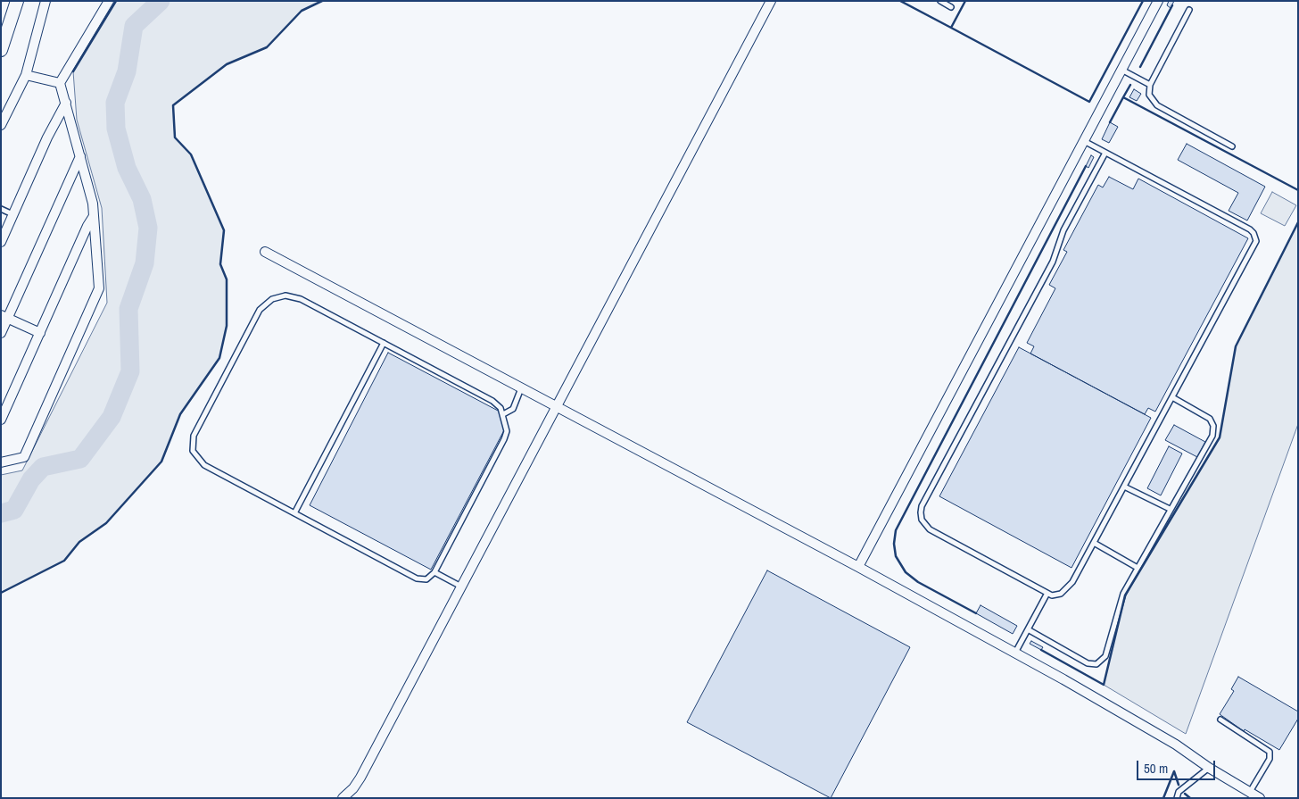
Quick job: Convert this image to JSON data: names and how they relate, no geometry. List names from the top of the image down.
{
  "scale_bar": "50 m"
}
